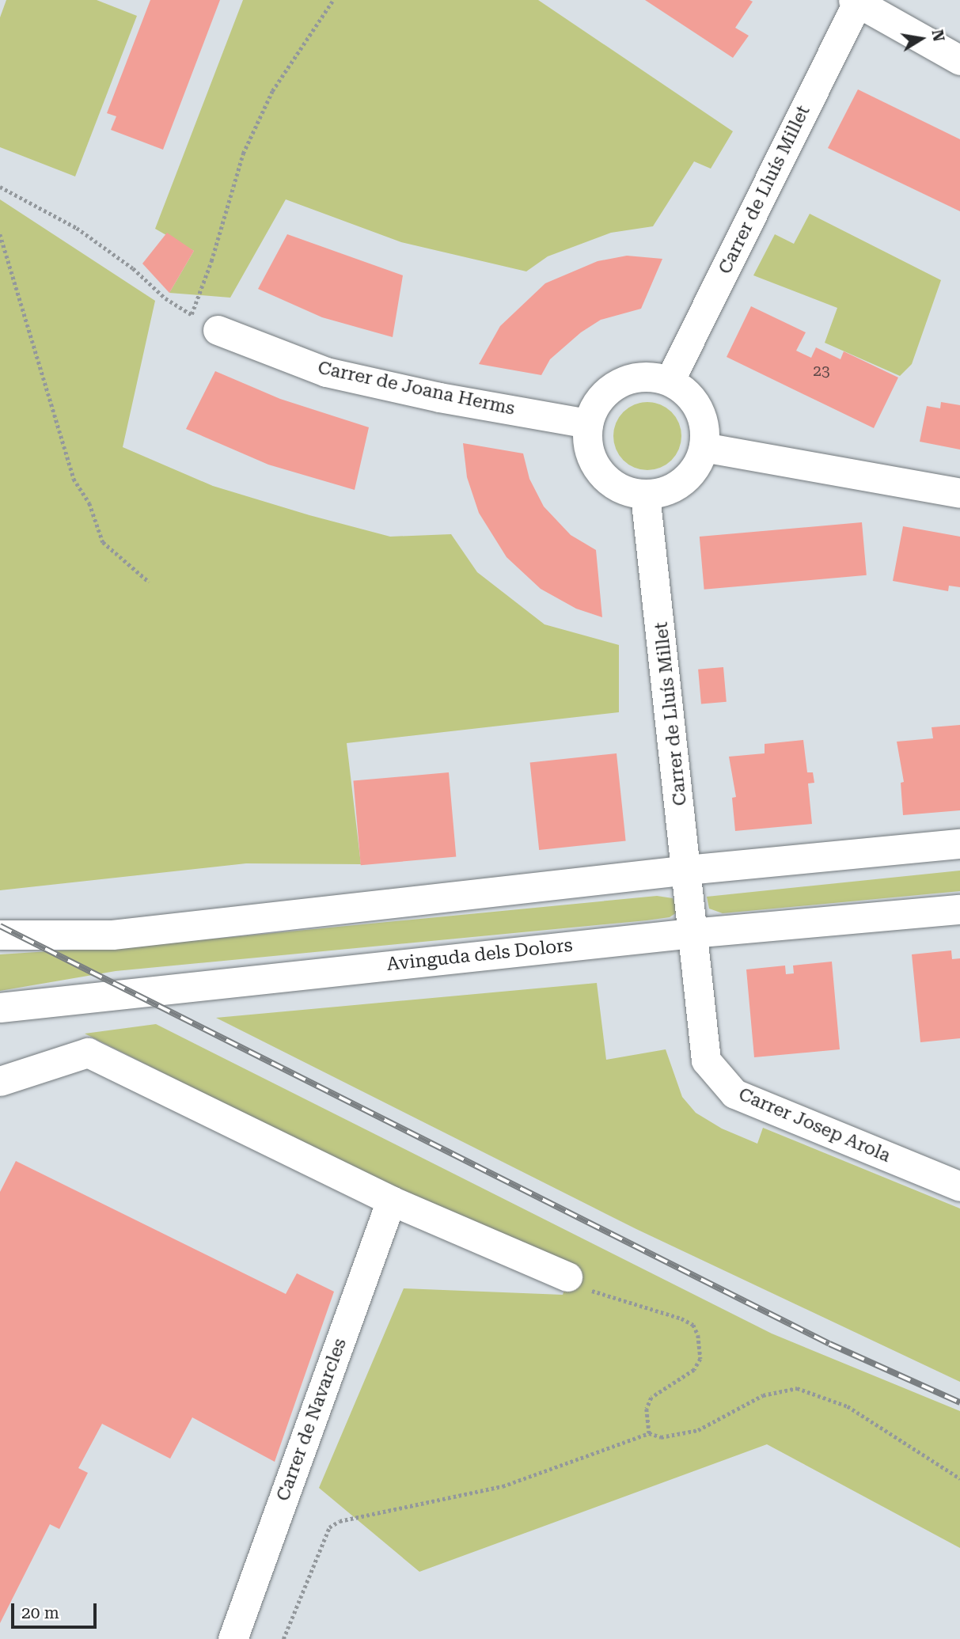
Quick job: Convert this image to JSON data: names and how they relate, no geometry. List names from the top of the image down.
{
  "streets": {
    "street": [
      "Carrer de Lluís Millet",
      "Carrer de Joana Herms",
      "Avinguda dels Dolors",
      "Carrer Josep Arola",
      "Carrer de Navarcles"
    ]
  },
  "crossings": [
    ["Carrer de Lluís Millet", "Carrer de Joana Herms"],
    ["Carrer de Lluís Millet", "Avinguda dels Dolors"],
    ["Carrer de Lluís Millet", "Carrer Josep Arola"],
    ["Avinguda dels Dolors", "Carrer Josep Arola"]
  ],
  "house_numbers": ["23"],
  "scale_bar": "20 m",
  "north": "right"
}
